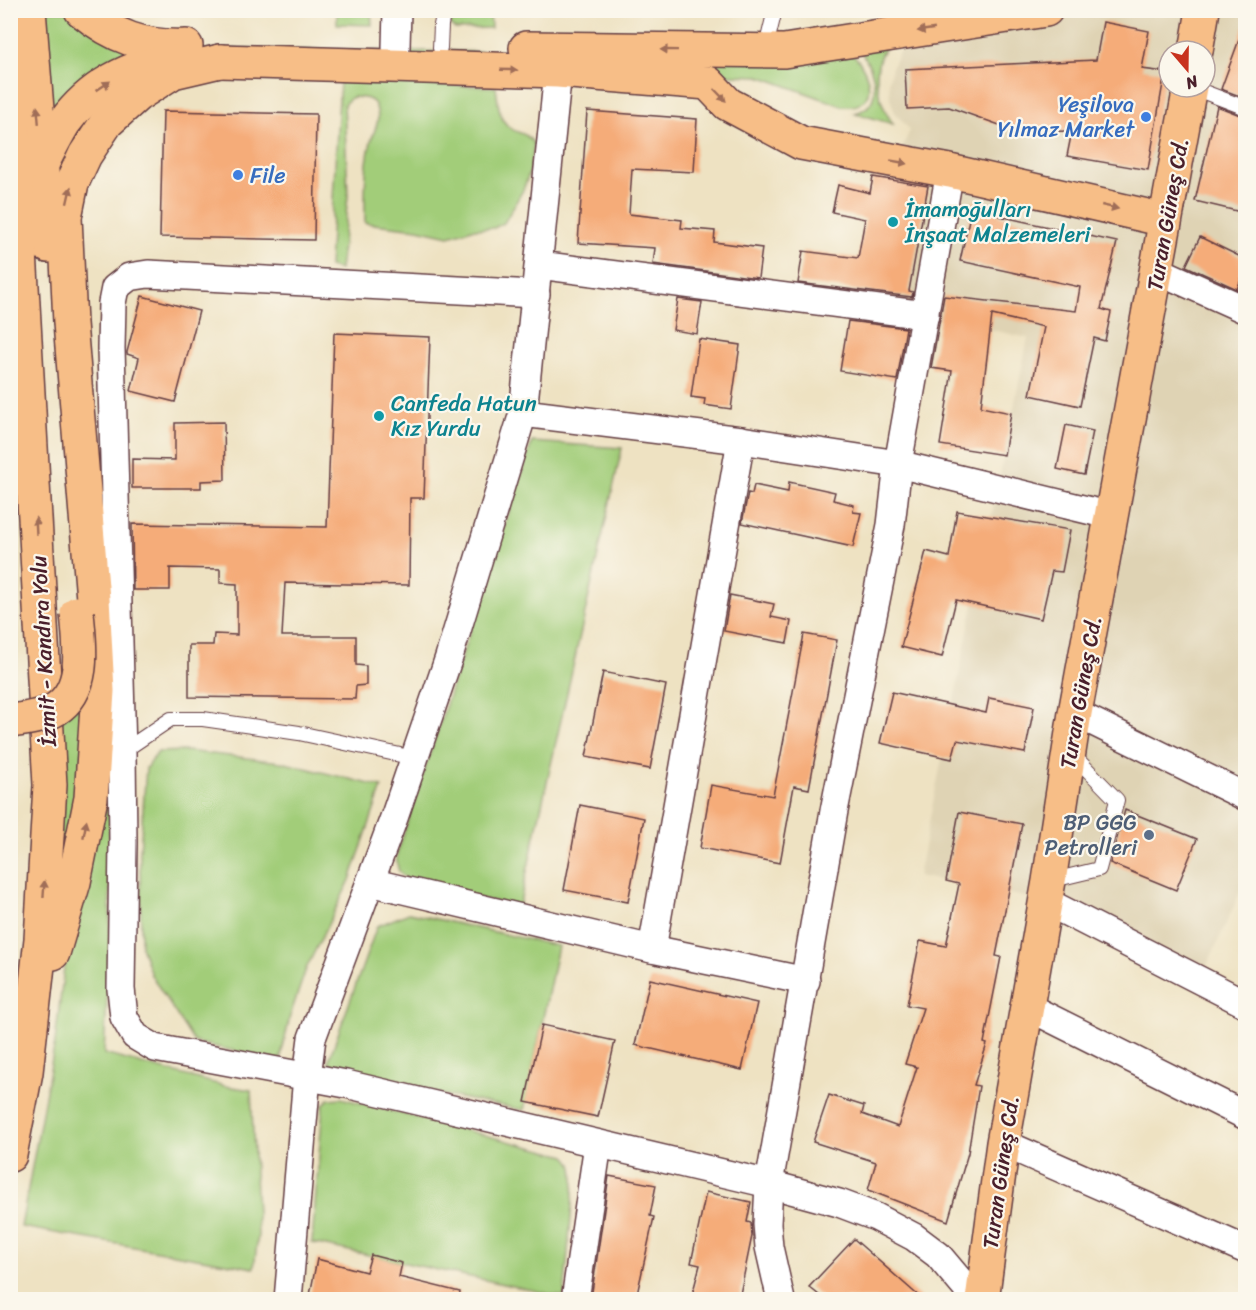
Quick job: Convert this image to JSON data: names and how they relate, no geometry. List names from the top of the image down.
{
  "streets": {
    "main road": ["Turan Güneş Cd.", "İzmit - Kandıra Yolu"]
  },
  "places": [
    "Yeşilova Yılmaz Market",
    "File",
    "İmamoğulları İnşaat Malzemeleri",
    "Canfeda Hatun Kız Yurdu",
    "BP GGG Petrolleri"
  ],
  "north": "bottom"
}
